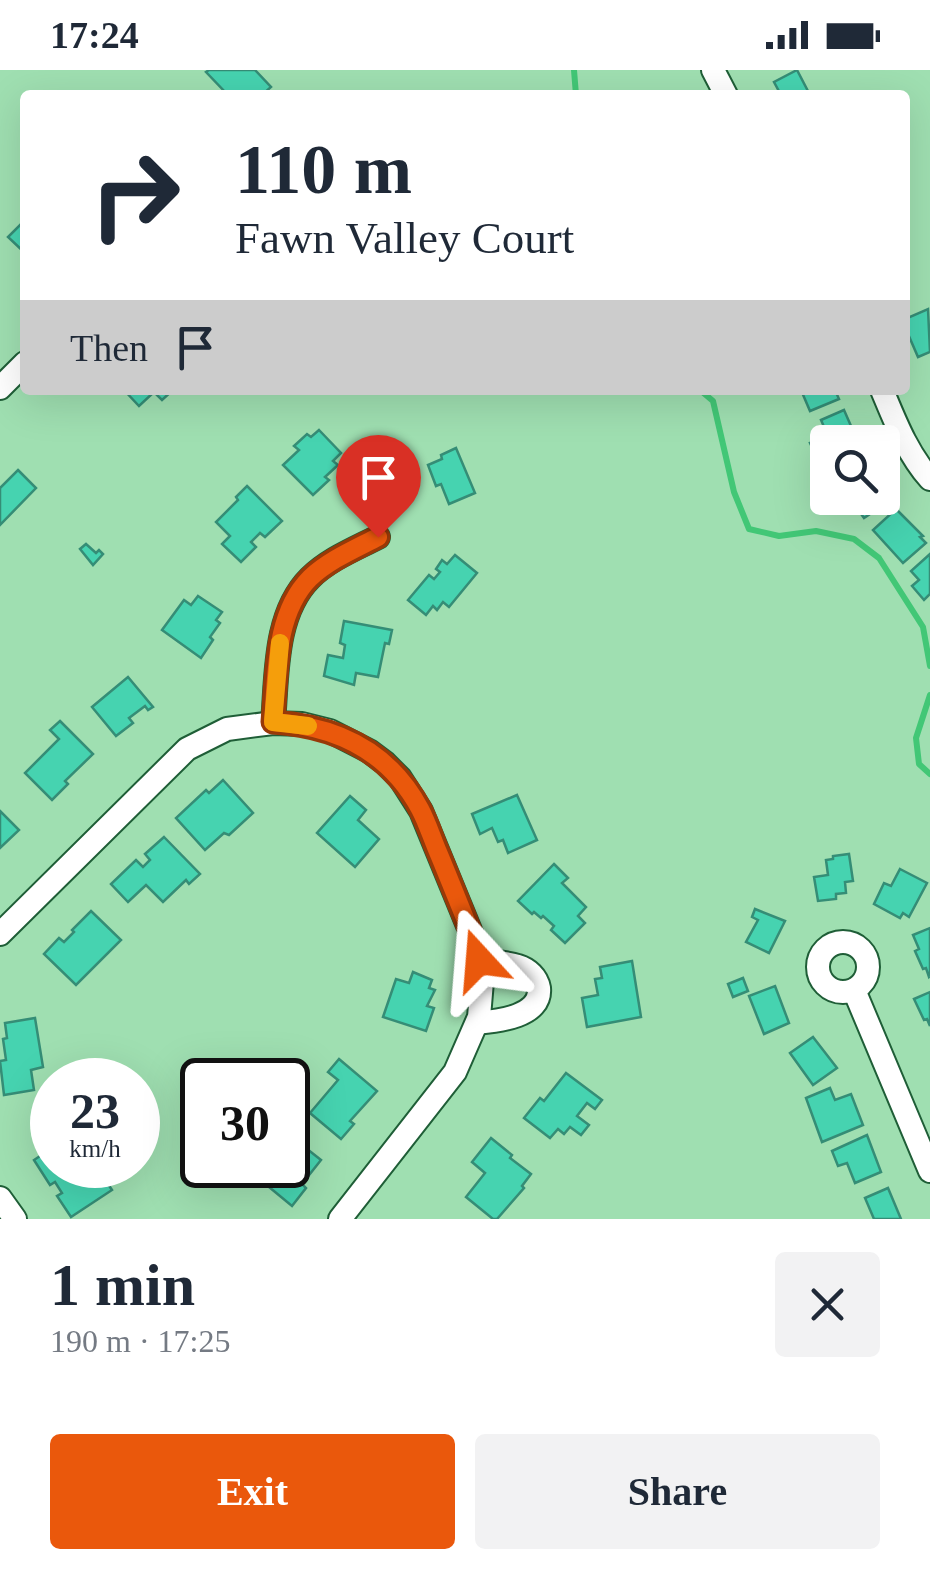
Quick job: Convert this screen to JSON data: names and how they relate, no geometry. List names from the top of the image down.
{
  "page": {
    "status": "17:24",
    "turn": ["110 m", "Fawn Valley Court"],
    "then": "Then",
    "speed": "23 km/h",
    "limit": "30",
    "heading": ["1 min", "190 m · 17:25"],
    "buttons": ["Exit", "Share"]
  }
}
